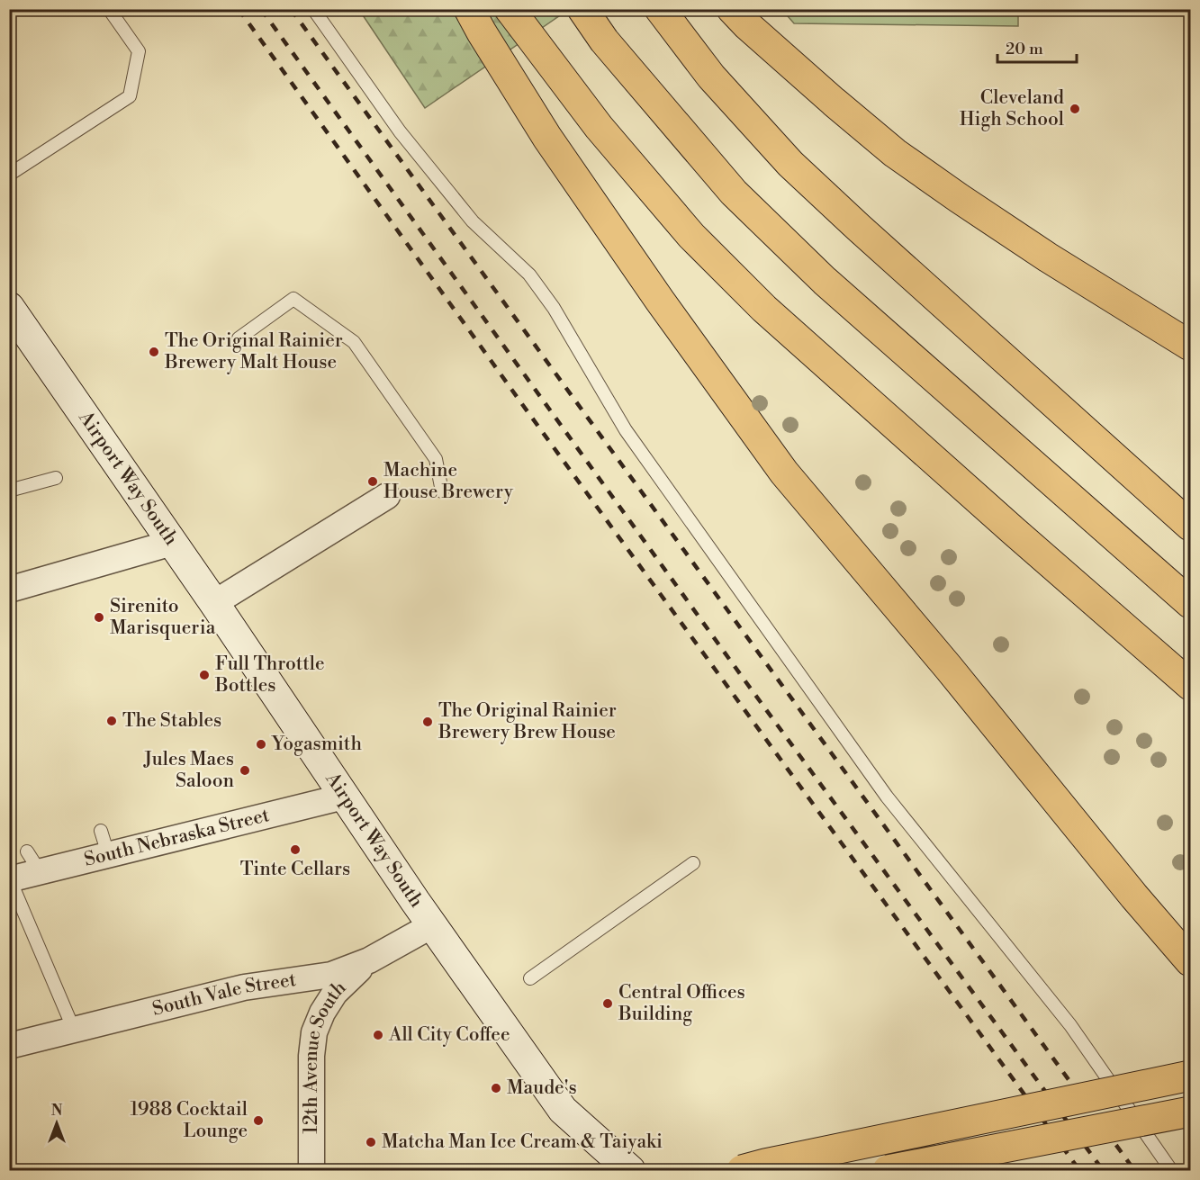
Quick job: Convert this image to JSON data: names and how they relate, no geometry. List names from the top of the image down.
{
  "streets": {
    "main road": ["Airport Way South"],
    "street": ["South Nebraska Street", "South Vale Street", "12th Avenue South"]
  },
  "crossings": [
    ["Airport Way South", "South Nebraska Street"],
    ["Airport Way South", "South Vale Street"],
    ["South Vale Street", "12th Avenue South"]
  ],
  "places": [
    "Cleveland High School",
    "The Original Rainier Brewery Malt House",
    "Machine House Brewery",
    "Sirenito Marisqueria",
    "Full Throttle Bottles",
    "The Stables",
    "The Original Rainier Brewery Brew House",
    "Yogasmith",
    "Jules Maes Saloon",
    "Tinte Cellars",
    "Central Offices Building",
    "All City Coffee",
    "Maude's",
    "1988 Cocktail Lounge",
    "Matcha Man Ice Cream & Taiyaki"
  ],
  "scale_bar": "20 m",
  "north": "top"
}
